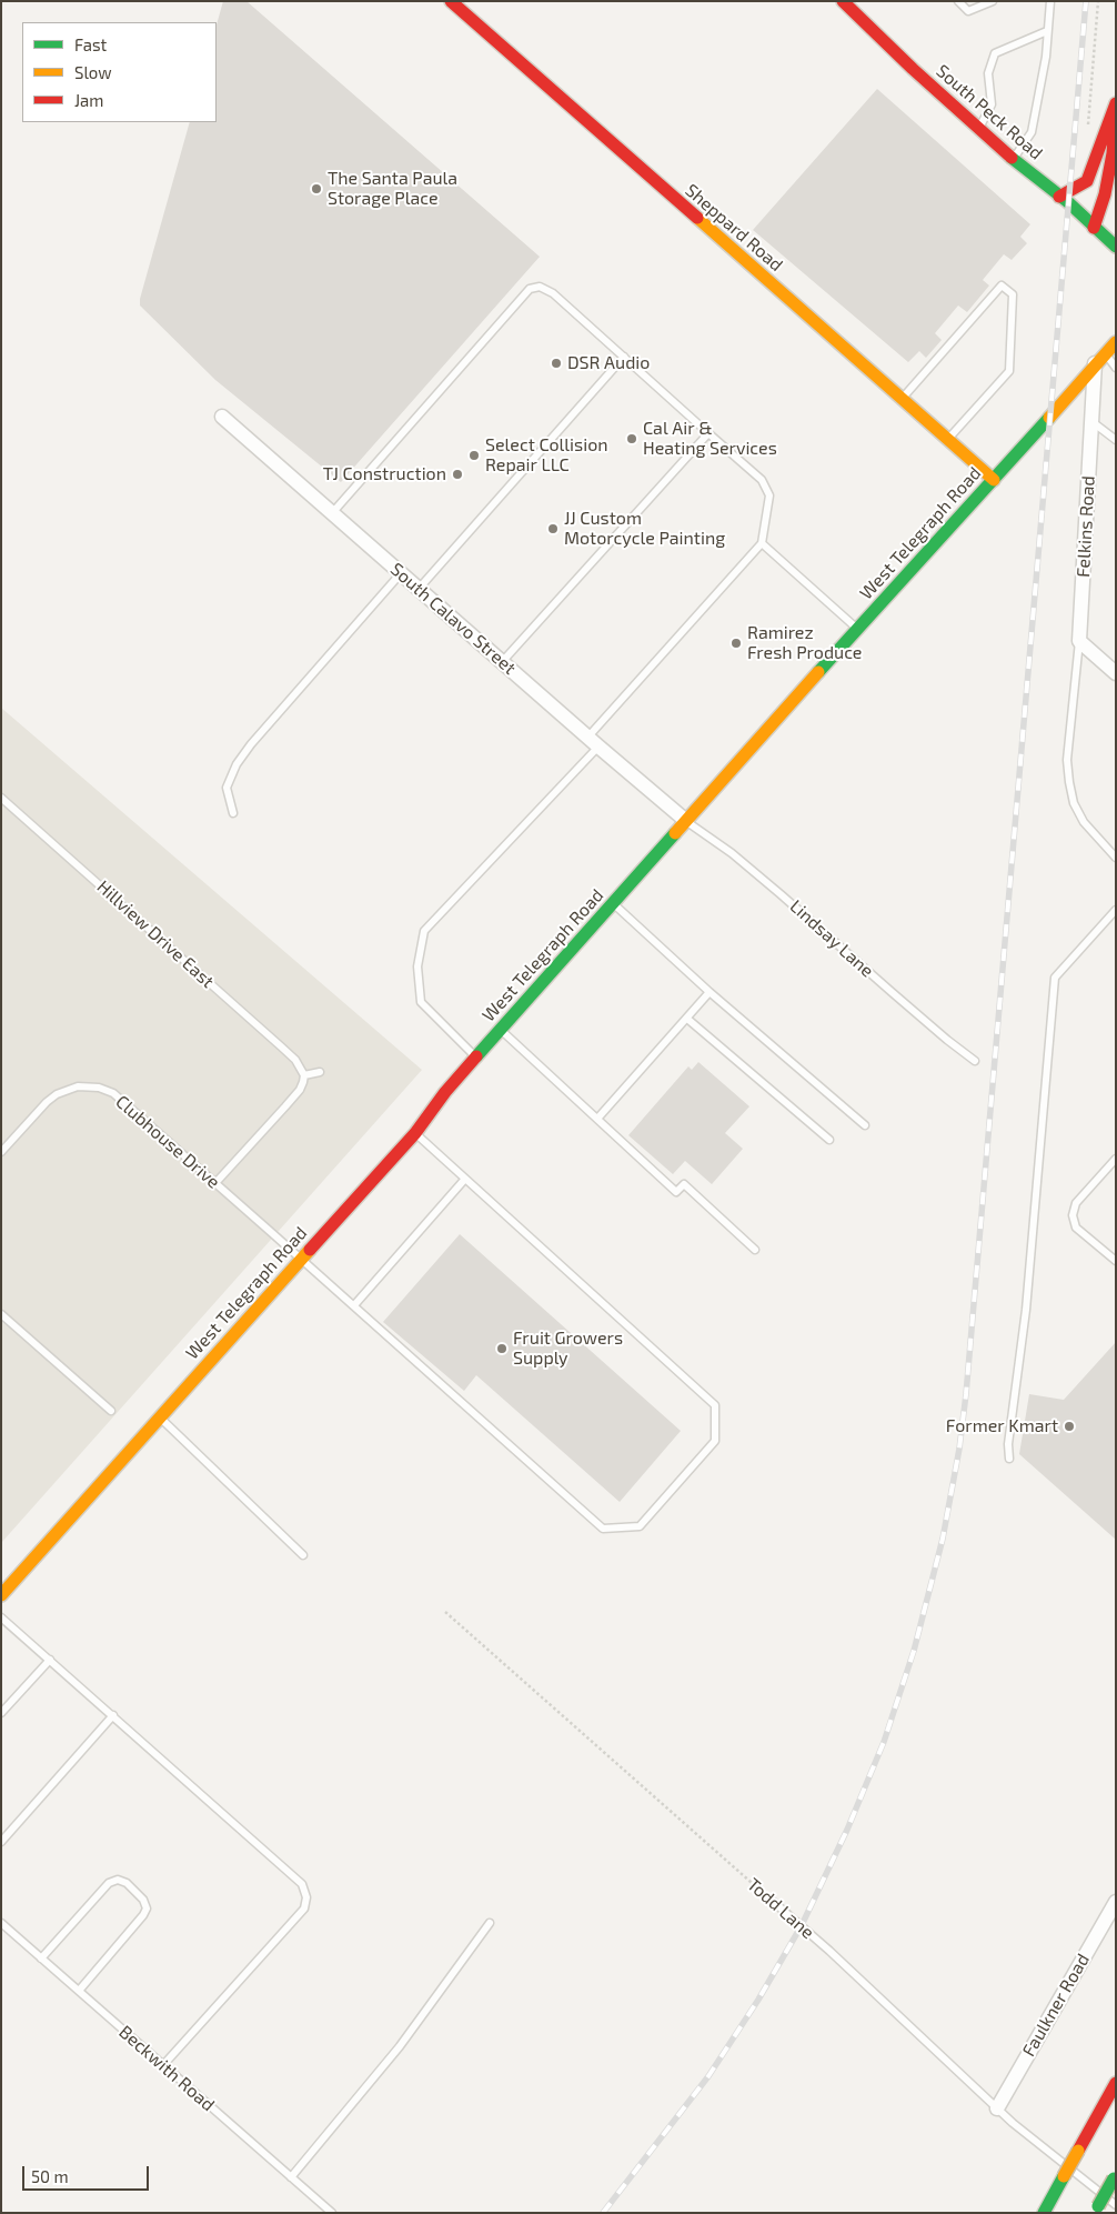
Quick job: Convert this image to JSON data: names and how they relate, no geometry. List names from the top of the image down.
{
  "streets": {
    "main road": ["South Peck Road", "Sheppard Road", "West Telegraph Road"],
    "street": ["Felkins Road", "South Calavo Street", "Faulkner Road"],
    "lane": [
      "Hillview Drive East",
      "Lindsay Lane",
      "Clubhouse Drive",
      "Todd Lane",
      "Beckwith Road"
    ]
  },
  "crossings": [
    ["Sheppard Road", "West Telegraph Road"],
    ["Felkins Road", "West Telegraph Road"],
    ["West Telegraph Road", "South Calavo Street"],
    ["West Telegraph Road", "Lindsay Lane"],
    ["West Telegraph Road", "Clubhouse Drive"],
    ["South Calavo Street", "Lindsay Lane"],
    ["Todd Lane", "Faulkner Road"]
  ],
  "places": [
    "The Santa Paula Storage Place",
    "DSR Audio",
    "Cal Air & Heating Services",
    "Select Collision Repair LLC",
    "TJ Construction",
    "JJ Custom Motorcycle Painting",
    "Ramirez Fresh Produce",
    "Fruit Growers Supply",
    "Former Kmart"
  ],
  "legend": ["Fast", "Slow", "Jam"],
  "scale_bar": "50 m"
}
